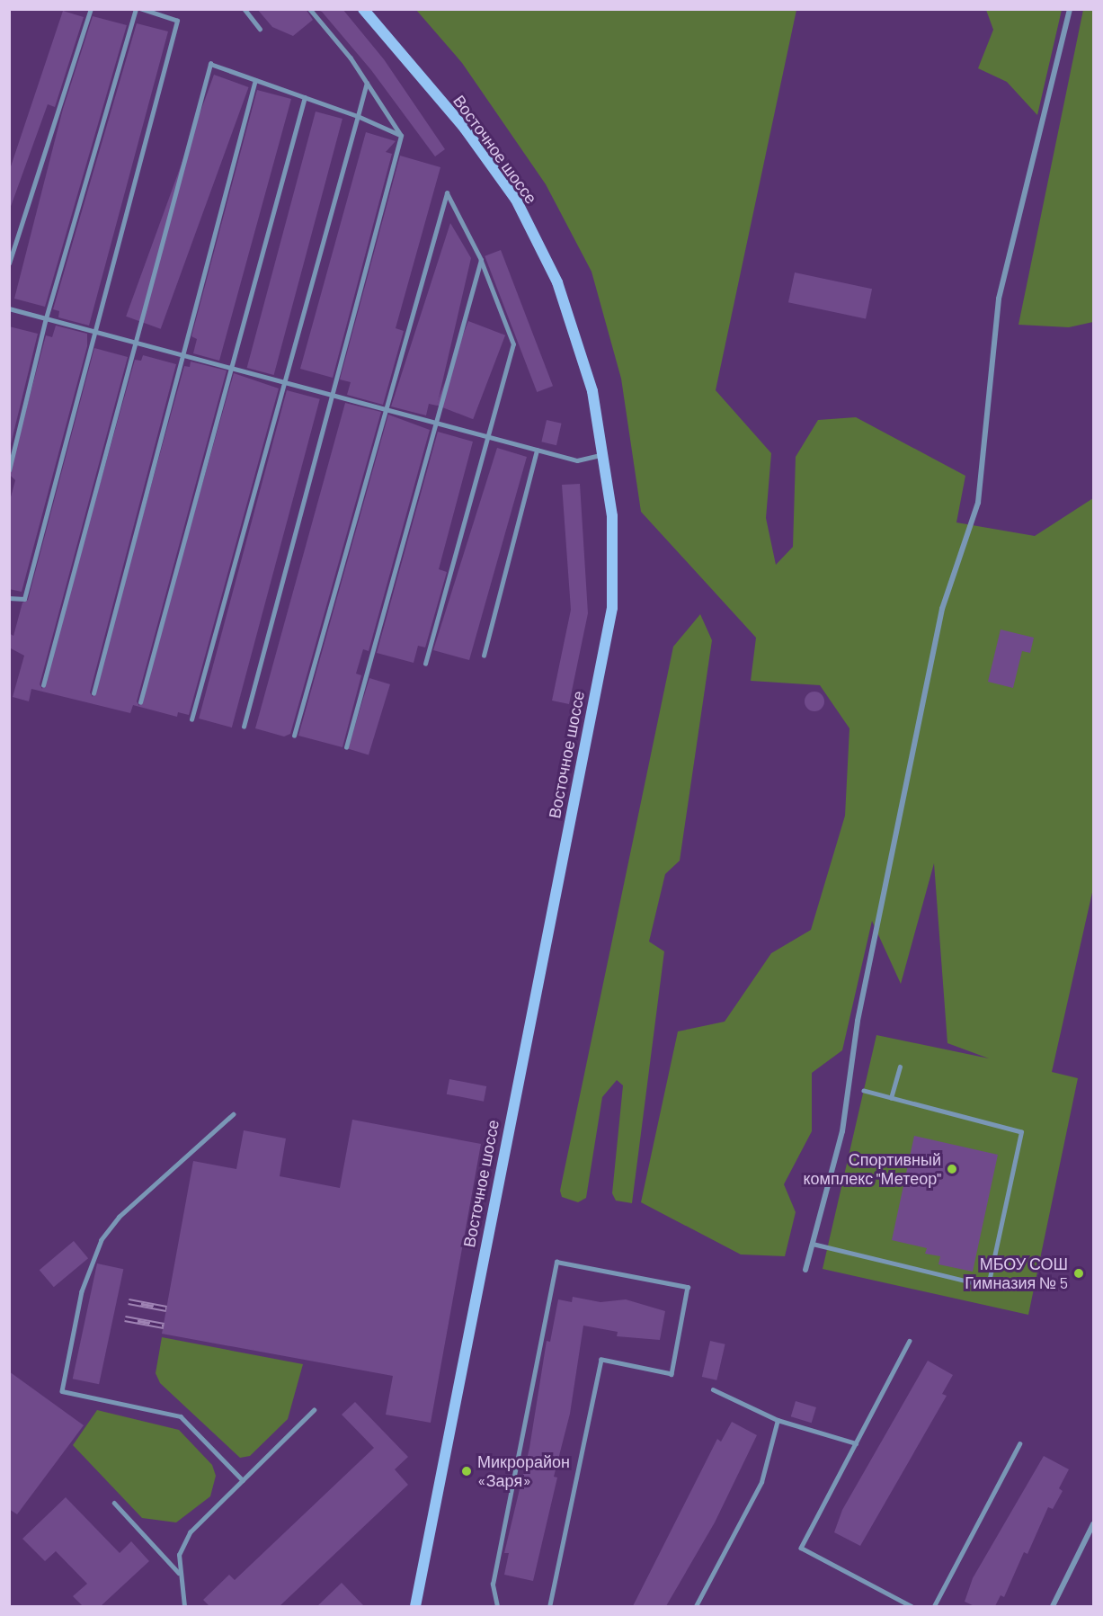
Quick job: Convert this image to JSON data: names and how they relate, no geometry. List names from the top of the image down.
{
  "streets": {
    "main road": ["Восточное шоссе"]
  },
  "places": ["Спортивный комплекс \"Метеор\"", "МБОУ СОШ Гимназия № 5", "Микрорайон «Заря»"]
}
